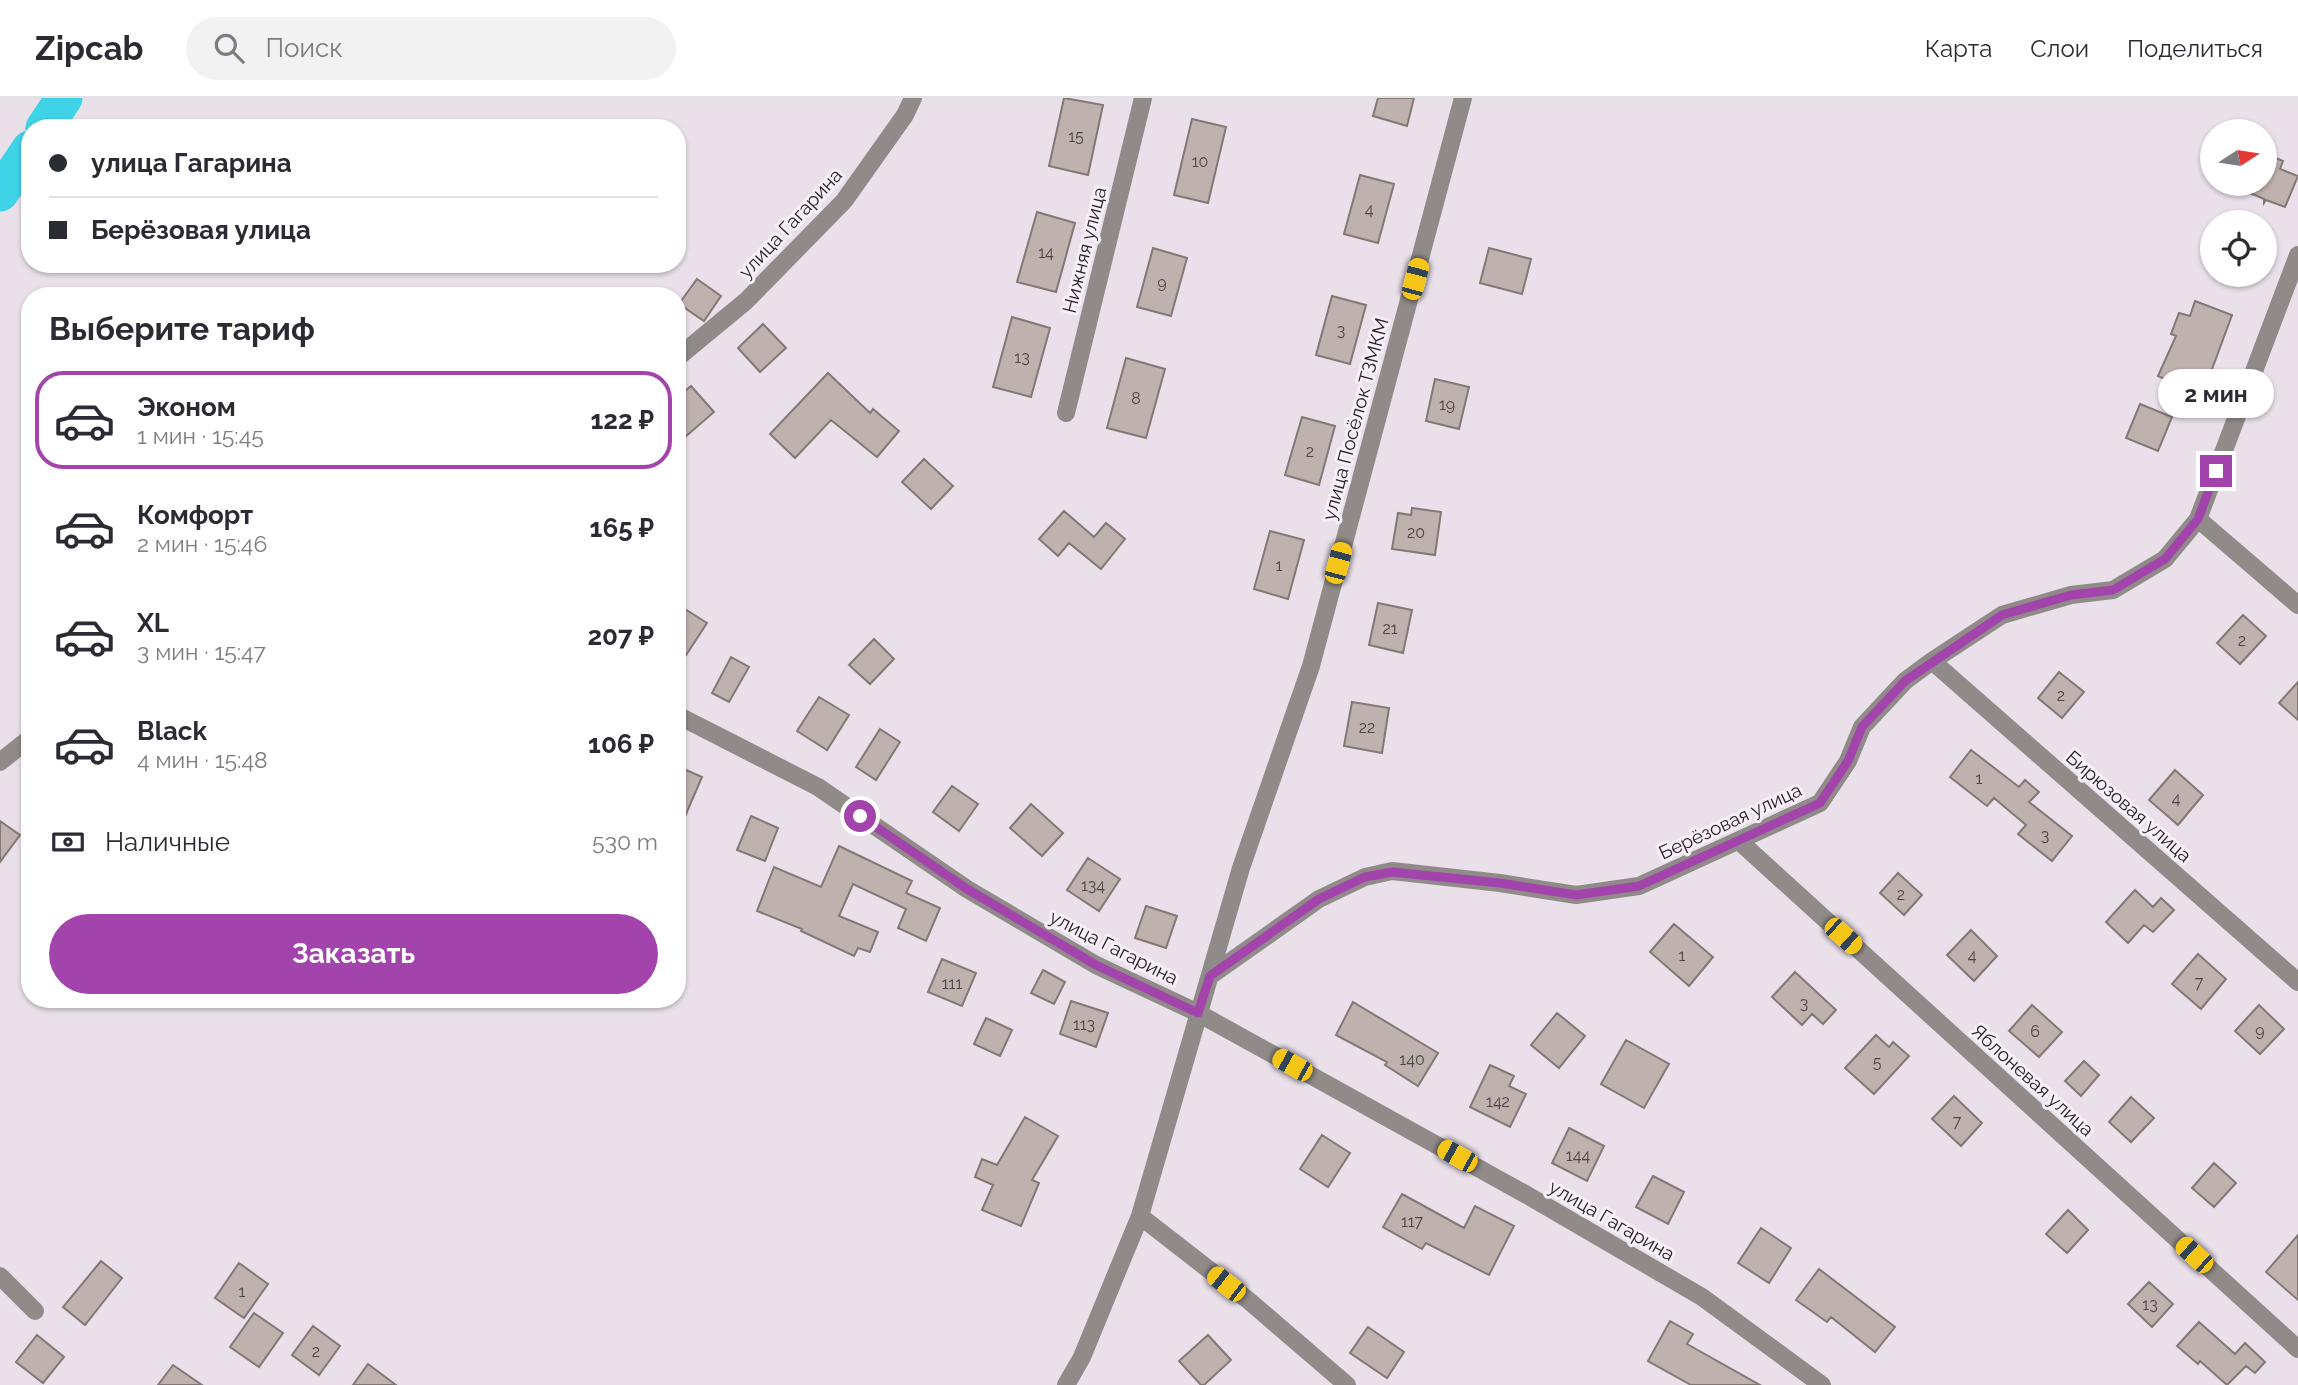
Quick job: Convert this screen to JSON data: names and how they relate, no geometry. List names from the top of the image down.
{
  "streets": {
    "street": [
      "улица Гагарина",
      "Нижняя улица",
      "улица Посёлок ТЗМКМ",
      "Бирюзовая улица",
      "Берёзовая улица",
      "Яблоневая улица"
    ]
  },
  "crossings": [
    ["улица Гагарина", "улица Посёлок ТЗМКМ"],
    ["улица Посёлок ТЗМКМ", "Берёзовая улица"],
    ["Бирюзовая улица", "Берёзовая улица"],
    ["Берёзовая улица", "Яблоневая улица"]
  ],
  "house_numbers": [
    "15",
    "10",
    "4",
    "14",
    "9",
    "3",
    "13",
    "8",
    "19",
    "2",
    "20",
    "1",
    "21",
    "2",
    "2",
    "22",
    "1",
    "4",
    "3",
    "134",
    "2",
    "1",
    "4",
    "7",
    "111",
    "3",
    "113",
    "9",
    "6",
    "140",
    "5",
    "142",
    "7",
    "144",
    "117",
    "1",
    "13",
    "2"
  ],
  "north": "right",
  "page": {
    "header": "Zipcab",
    "search": "Поиск",
    "nav": ["Карта", "Слои", "Поделиться"],
    "banner": ["улица Гагарина", "Берёзовая улица"],
    "heading": "Выберите тариф",
    "bubble": "2 мин",
    "list": [
      {
        "name": "Эконом",
        "note": "1 мин · 15:45",
        "value": "122 ₽"
      },
      {
        "name": "Комфорт",
        "note": "2 мин · 15:46",
        "value": "165 ₽"
      },
      {
        "name": "XL",
        "note": "3 мин · 15:47",
        "value": "207 ₽"
      },
      {
        "name": "Black",
        "note": "4 мин · 15:48",
        "value": "106 ₽"
      }
    ],
    "pay": ["Наличные", "530 m"],
    "buttons": "Заказать"
  }
}
